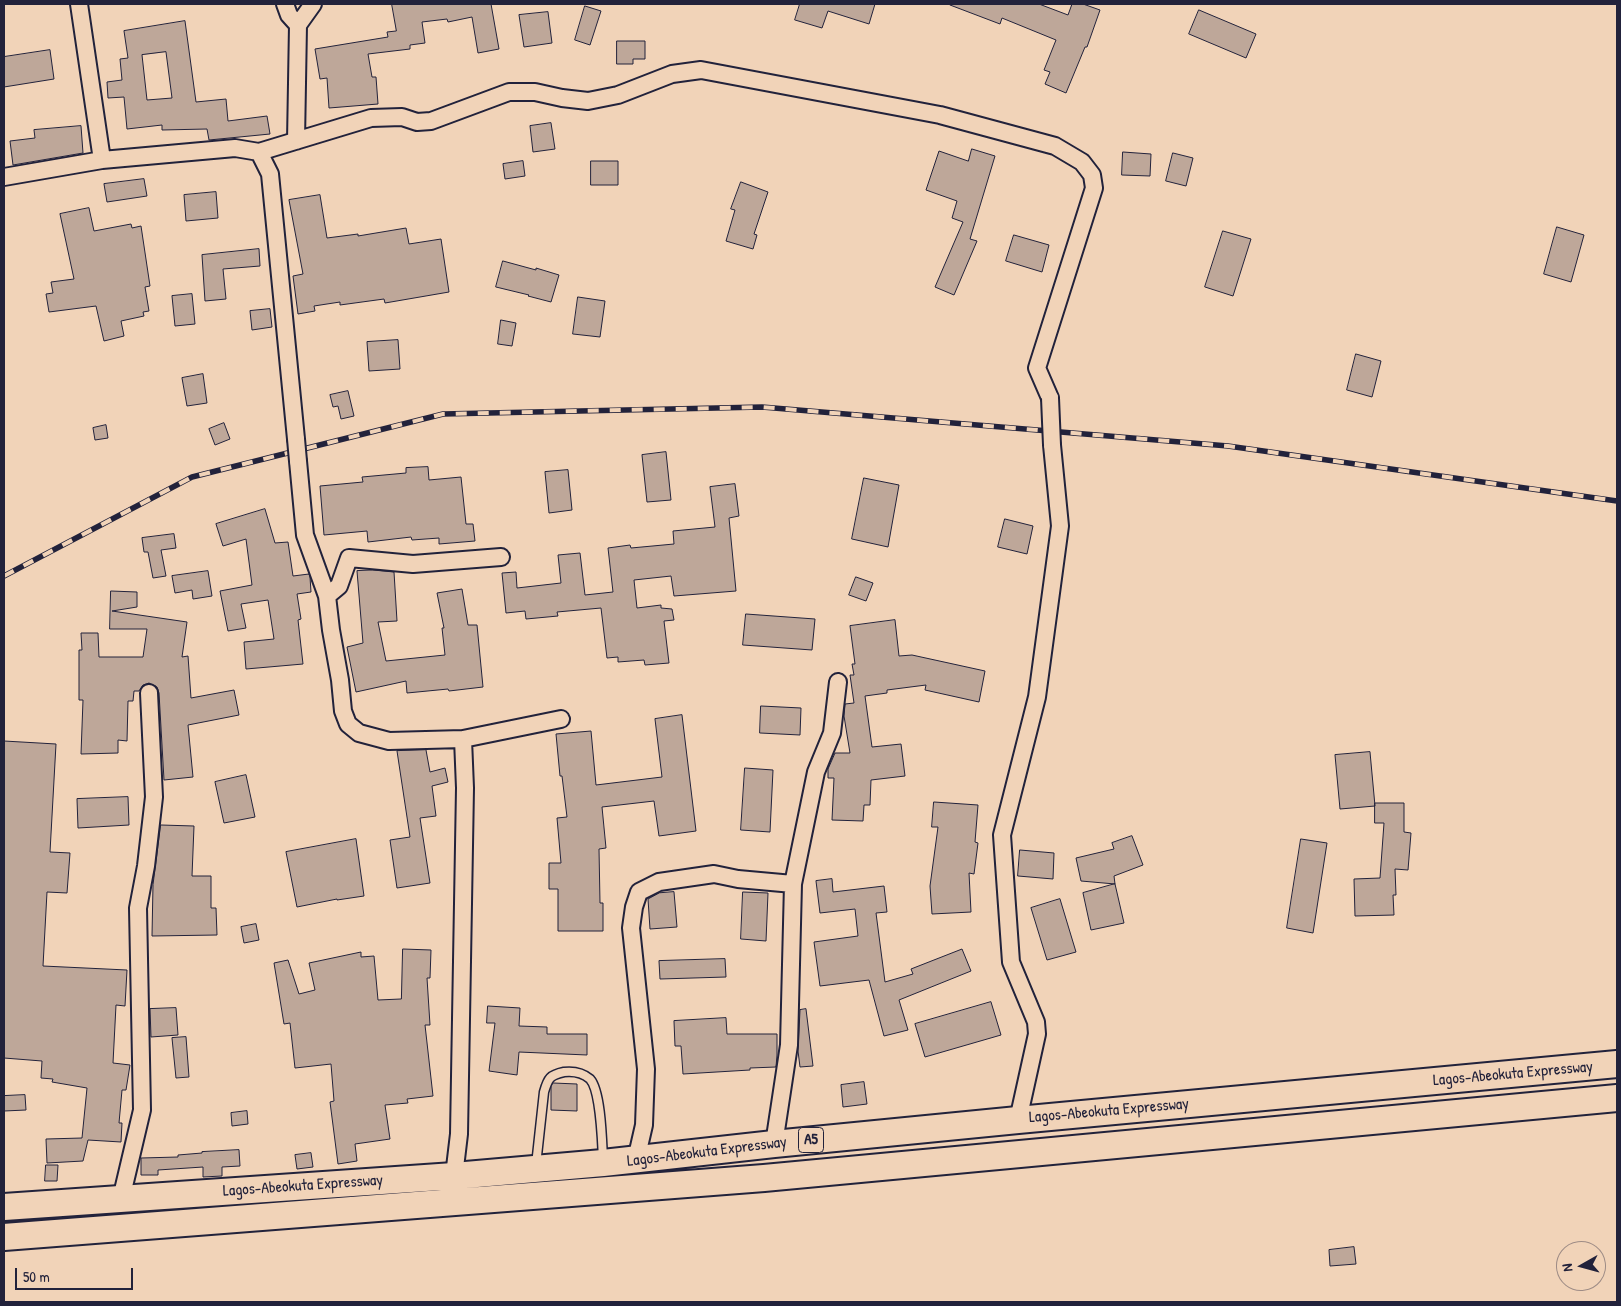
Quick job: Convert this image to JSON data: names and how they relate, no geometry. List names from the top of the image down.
{
  "streets": {
    "highway": ["Lagos-Abeokuta Expressway", "A5"]
  },
  "scale_bar": "50 m",
  "north": "left"
}
